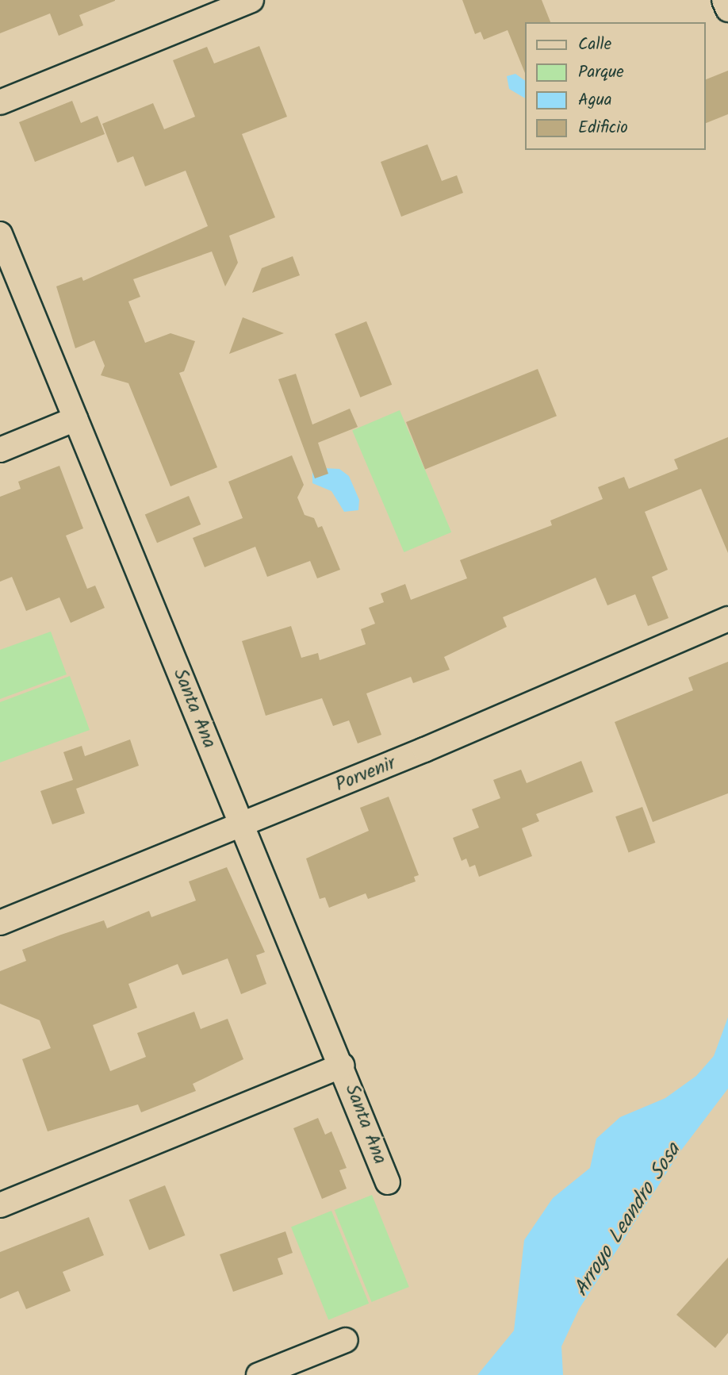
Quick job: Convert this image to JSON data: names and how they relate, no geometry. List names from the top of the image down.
{
  "streets": {
    "street": ["Santa Ana", "Porvenir"]
  },
  "crossings": [
    ["Santa Ana", "Porvenir"]
  ],
  "water": ["Arroyo Leandro Sosa"],
  "legend": [
    "Calle",
    "Parque",
    "Agua",
    "Edificio"
  ]
}
